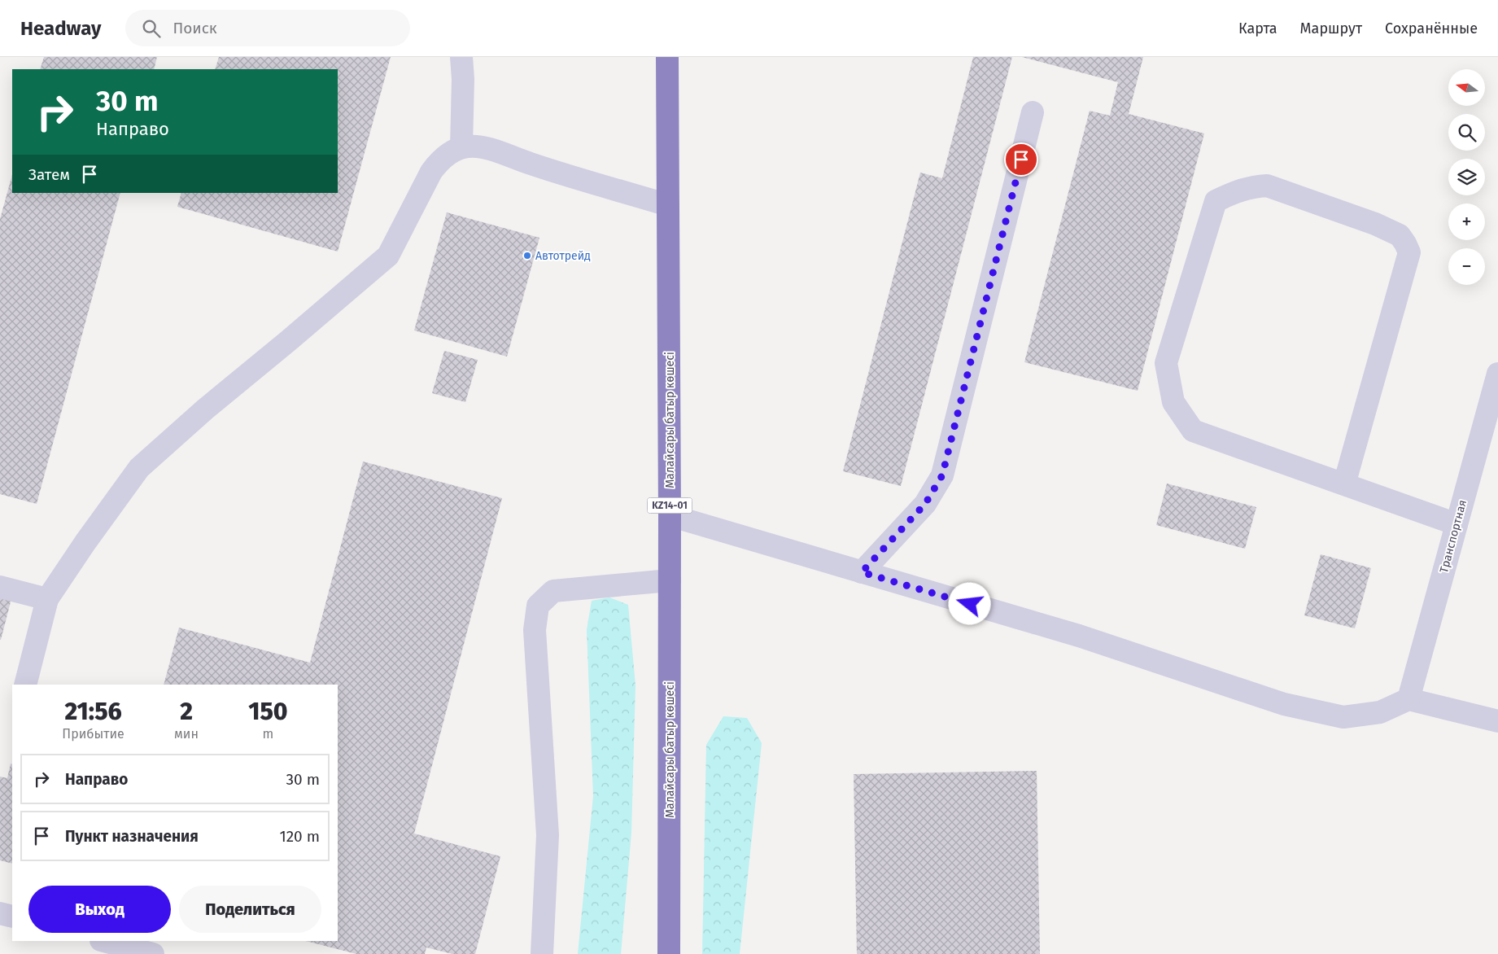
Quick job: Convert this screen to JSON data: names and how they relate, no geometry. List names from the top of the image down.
{
  "streets": {
    "highway": ["Малайсары батыр көшесі", "KZ14-01"],
    "street": ["Транспортная"]
  },
  "places": ["Автотрейд"],
  "north": "left",
  "page": {
    "header": "Headway",
    "search": "Поиск",
    "nav": ["Карта", "Маршрут", "Сохранённые"],
    "map_buttons": ["+", "−"],
    "turn": ["30 m", "Направо"],
    "then": "Затем",
    "eta": [
      "21:56",
      "Прибытие",
      "2",
      "мин",
      "150",
      "m"
    ],
    "list": [
      {
        "name": "Направо",
        "value": "30 m"
      },
      {
        "name": "Пункт назначения",
        "value": "120 m"
      }
    ],
    "buttons": ["Выход", "Поделиться"]
  }
}
